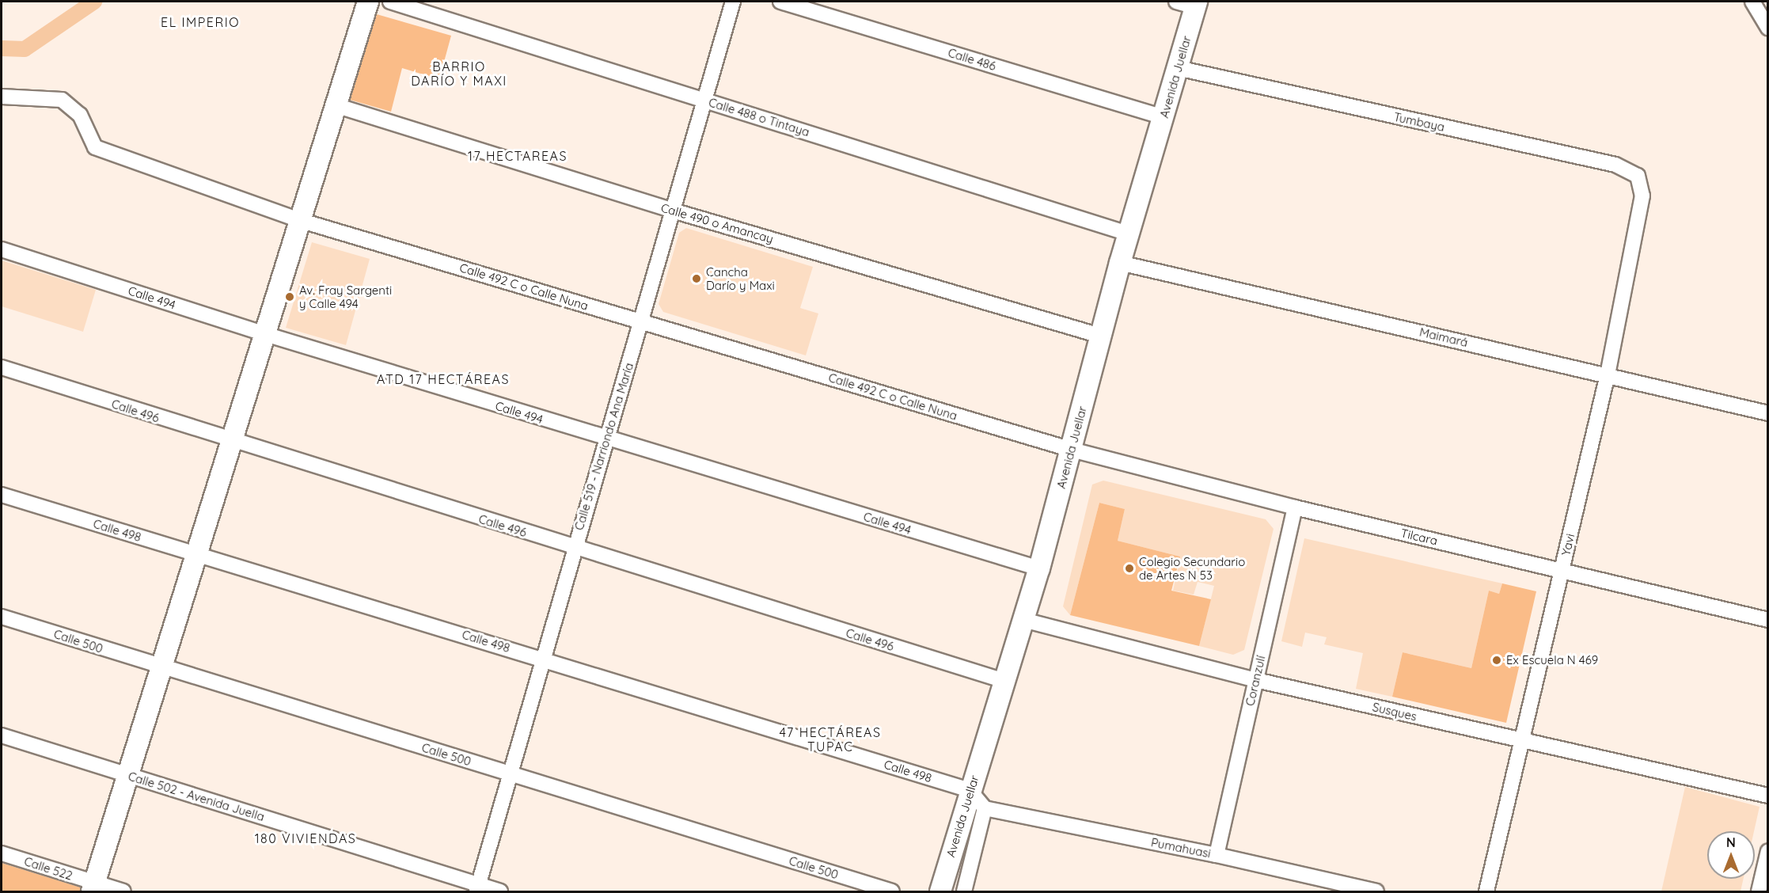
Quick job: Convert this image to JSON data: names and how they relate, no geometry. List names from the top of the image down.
{
  "streets": {
    "street": [
      "Calle 486",
      "Avenida Juellar",
      "Calle 488 o Tintaya",
      "Tumbaya",
      "Calle 490 o Amancay",
      "Calle 492 C o Calle Nuna",
      "Calle 494",
      "Maimará",
      "Calle 496",
      "Calle 519 - Narriondo Ana María",
      "Calle 498",
      "Tilcara",
      "Yavi",
      "Calle 500",
      "Coranzulí",
      "Susques",
      "Calle 502 - Avenida Juella",
      "Pumahuasi",
      "Calle 522"
    ]
  },
  "crossings": [
    ["Calle 486", "Avenida Juellar"],
    ["Avenida Juellar", "Calle 488 o Tintaya"],
    ["Avenida Juellar", "Tumbaya"],
    ["Avenida Juellar", "Calle 490 o Amancay"],
    ["Avenida Juellar", "Calle 492 C o Calle Nuna"],
    ["Avenida Juellar", "Calle 494"],
    ["Avenida Juellar", "Maimará"],
    ["Avenida Juellar", "Calle 496"],
    ["Avenida Juellar", "Calle 498"],
    ["Avenida Juellar", "Tilcara"],
    ["Avenida Juellar", "Susques"],
    ["Calle 488 o Tintaya", "Calle 519 - Narriondo Ana María"],
    ["Tumbaya", "Yavi"],
    ["Calle 490 o Amancay", "Calle 519 - Narriondo Ana María"],
    ["Calle 492 C o Calle Nuna", "Calle 519 - Narriondo Ana María"],
    ["Calle 492 C o Calle Nuna", "Tilcara"],
    ["Calle 494", "Calle 519 - Narriondo Ana María"],
    ["Maimará", "Yavi"],
    ["Calle 496", "Calle 519 - Narriondo Ana María"],
    ["Calle 519 - Narriondo Ana María", "Calle 498"],
    ["Calle 519 - Narriondo Ana María", "Calle 500"],
    ["Calle 519 - Narriondo Ana María", "Calle 502 - Avenida Juella"],
    ["Tilcara", "Yavi"],
    ["Tilcara", "Coranzulí"],
    ["Yavi", "Susques"],
    ["Coranzulí", "Susques"],
    ["Coranzulí", "Pumahuasi"]
  ],
  "districts": [
    "EL IMPERIO",
    "BARRIO DARÍO Y MAXI",
    "17 HECTAREAS",
    "ATD 17 HECTÁREAS",
    "47 HECTÁREAS TUPAC",
    "180 VIVIENDAS"
  ],
  "places": [
    "Cancha Darío y Maxi",
    "Av. Fray Sargenti y Calle 494",
    "Colegio Secundario de Artes N 53",
    "Ex Escuela N 469"
  ],
  "north": "top"
}
